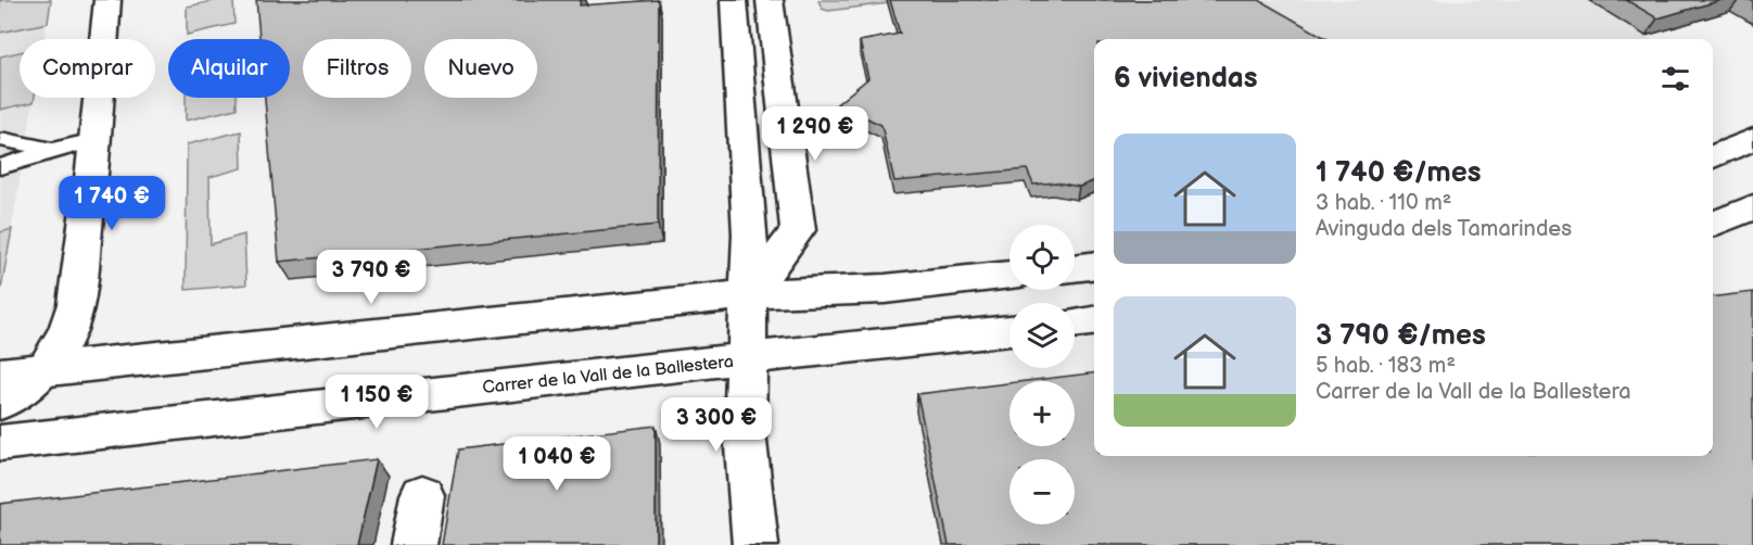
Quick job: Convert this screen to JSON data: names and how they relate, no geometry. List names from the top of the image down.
{
  "streets": {
    "street": ["Carrer de la Vall de la Ballestera"]
  },
  "page": {
    "chip": [
      "Comprar",
      "Alquilar",
      "Filtros",
      "Nuevo"
    ],
    "heading": "6 viviendas",
    "price": [
      "1 290 €",
      "1 740 €",
      "3 790 €",
      "1 150 €",
      "3 300 €",
      "1 040 €"
    ],
    "list": [
      {
        "name": "1 740 €/mes",
        "note": "3 hab. · 110 m² · Avinguda dels Tamarindes"
      },
      {
        "name": "3 790 €/mes",
        "note": "5 hab. · 183 m² · Carrer de la Vall de la Ballestera"
      }
    ],
    "map_buttons": ["+", "−"]
  }
}
